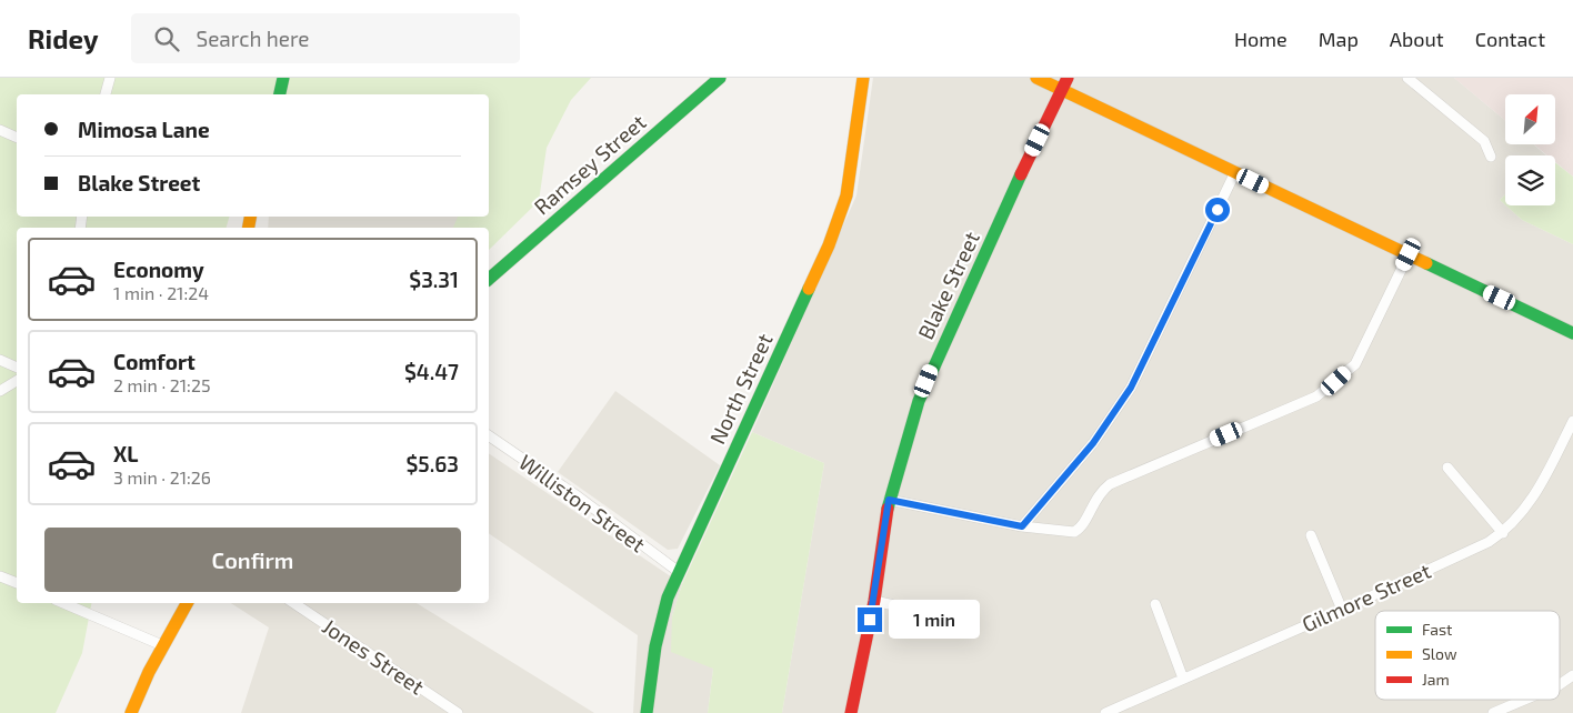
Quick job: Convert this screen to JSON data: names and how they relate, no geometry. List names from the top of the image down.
{
  "streets": {
    "street": [
      "Ramsey Street",
      "Blake Street",
      "North Street",
      "Williston Street",
      "Gilmore Street",
      "Jones Street"
    ]
  },
  "crossings": [
    ["North Street", "Williston Street"]
  ],
  "legend": ["Fast", "Slow", "Jam"],
  "north": "top right",
  "page": {
    "header": "Ridey",
    "search": "Search here",
    "nav": [
      "Home",
      "Map",
      "About",
      "Contact"
    ],
    "banner": ["Mimosa Lane", "Blake Street"],
    "list": [
      {
        "name": "Economy",
        "note": "1 min · 21:24",
        "value": "$3.31"
      },
      {
        "name": "Comfort",
        "note": "2 min · 21:25",
        "value": "$4.47"
      },
      {
        "name": "XL",
        "note": "3 min · 21:26",
        "value": "$5.63"
      }
    ],
    "buttons": "Confirm",
    "bubble": "1 min"
  }
}
